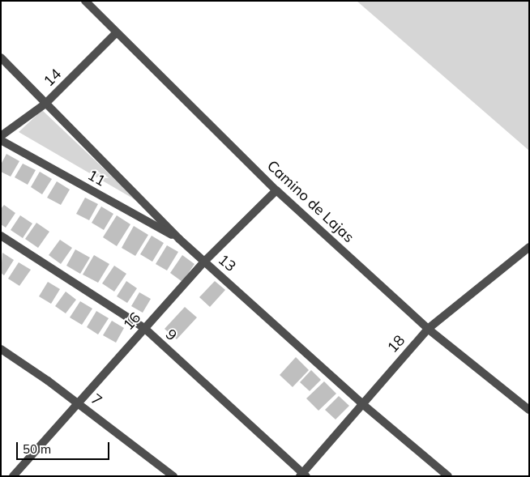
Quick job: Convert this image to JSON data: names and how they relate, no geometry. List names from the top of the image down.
{
  "streets": {
    "street": [
      "14",
      "11",
      "Camino de Lajas",
      "13",
      "16",
      "9",
      "18",
      "7"
    ]
  },
  "crossings": [
    ["14", "Camino de Lajas"],
    ["14", "13"],
    ["11", "13"],
    ["Camino de Lajas", "16"],
    ["Camino de Lajas", "18"],
    ["13", "16"],
    ["13", "18"],
    ["16", "9"],
    ["16", "7"],
    ["9", "18"]
  ],
  "scale_bar": "50 m"
}
